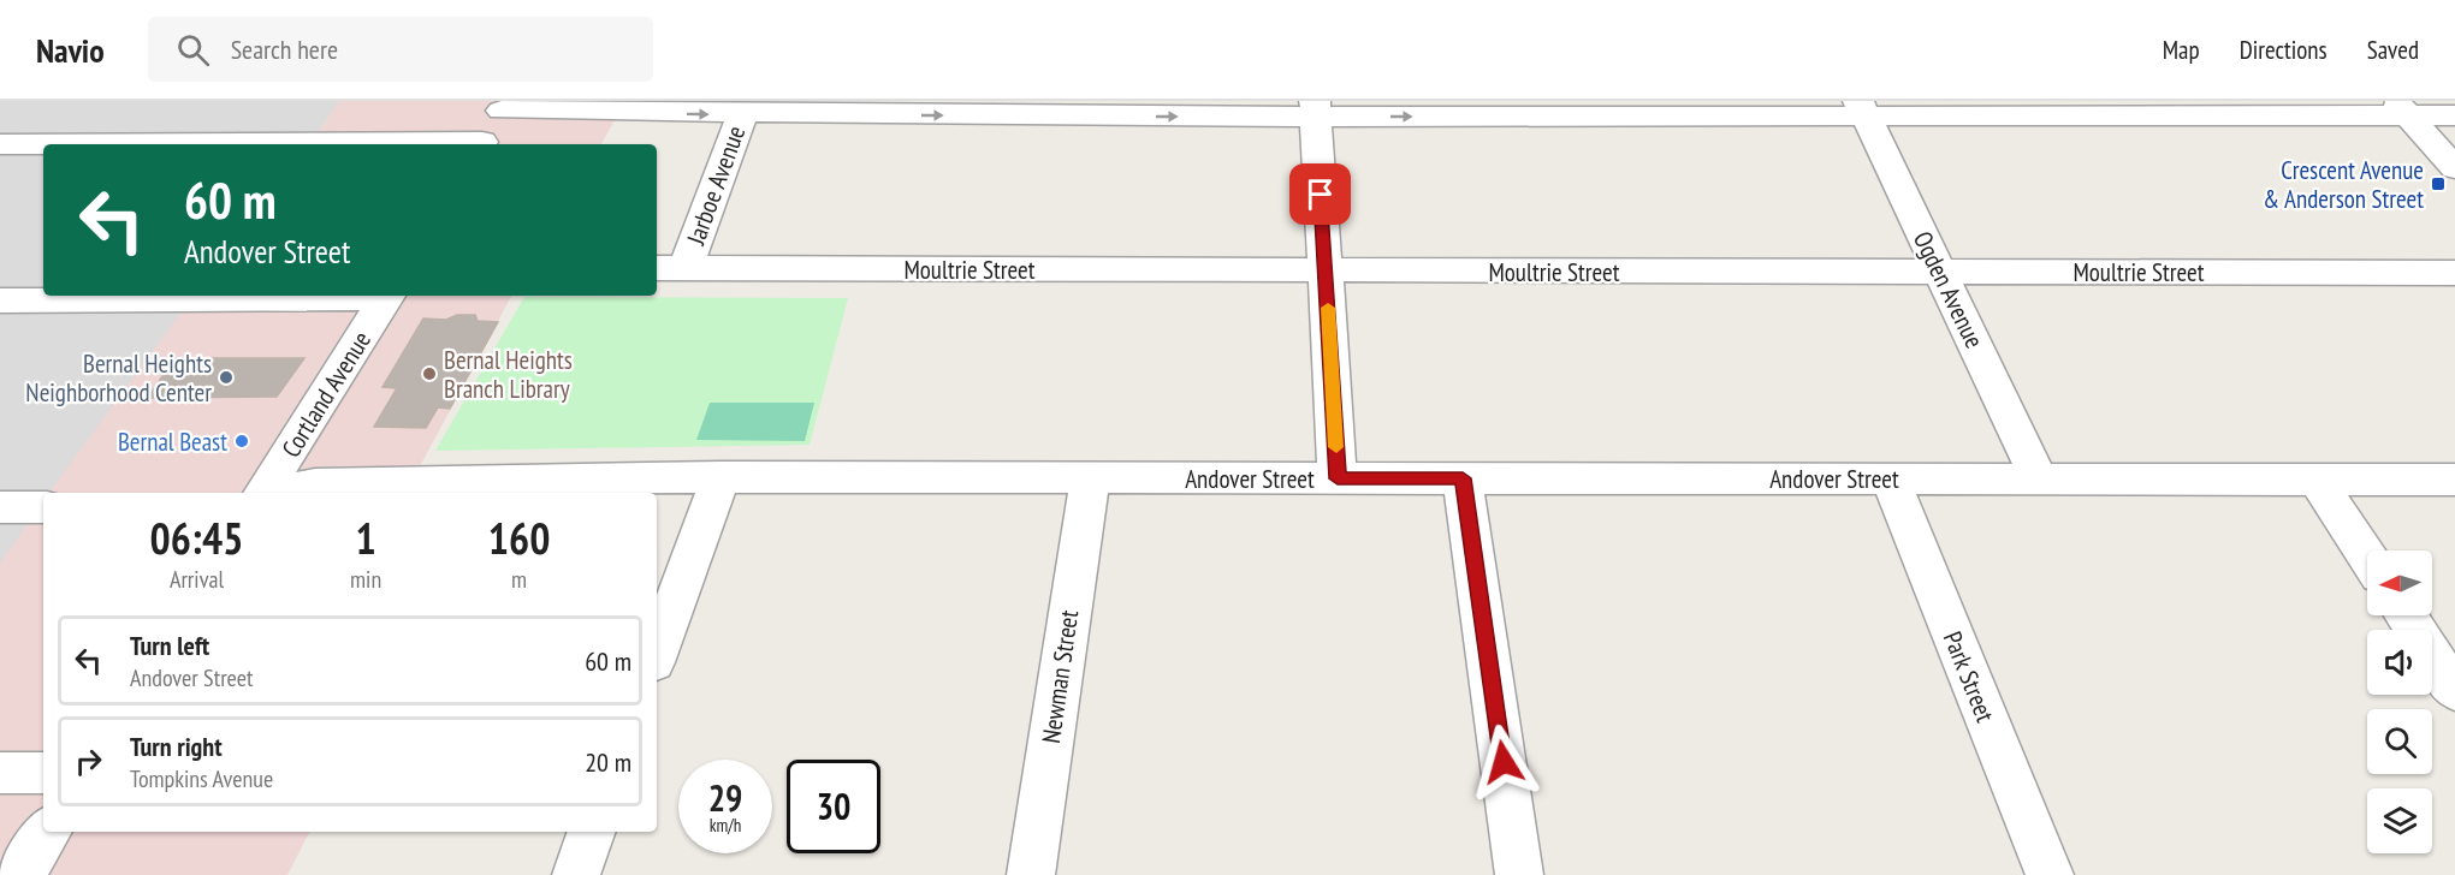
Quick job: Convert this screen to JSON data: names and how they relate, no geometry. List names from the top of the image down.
{
  "streets": {
    "street": [
      "Jarboe Avenue",
      "Moultrie Street",
      "Ogden Avenue",
      "Cortland Avenue",
      "Andover Street",
      "Newman Street",
      "Park Street"
    ]
  },
  "crossings": [
    ["Jarboe Avenue", "Moultrie Street"],
    ["Moultrie Street", "Ogden Avenue"],
    ["Ogden Avenue", "Andover Street"],
    ["Andover Street", "Newman Street"],
    ["Andover Street", "Park Street"]
  ],
  "places": {
    "transit": ["Crescent Avenue & Anderson Street"],
    "other": ["Bernal Heights Branch Library", "Bernal Heights Neighborhood Center", "Bernal Beast"]
  },
  "north": "left",
  "page": {
    "header": "Navio",
    "search": "Search here",
    "nav": ["Map", "Directions", "Saved"],
    "turn": ["60 m", "Andover Street"],
    "eta": [
      "06:45",
      "Arrival",
      "1",
      "min",
      "160",
      "m"
    ],
    "list": [
      {
        "name": "Turn left",
        "note": "Andover Street",
        "value": "60 m"
      },
      {
        "name": "Turn right",
        "note": "Tompkins Avenue",
        "value": "20 m"
      }
    ],
    "speed": "29 km/h",
    "limit": "30"
  }
}
